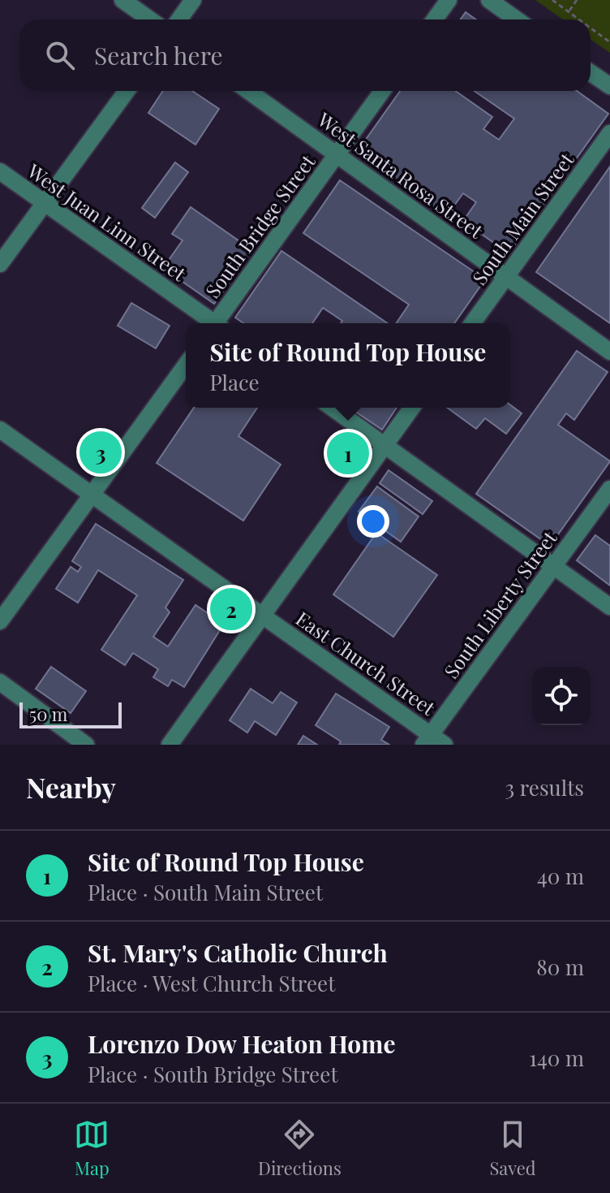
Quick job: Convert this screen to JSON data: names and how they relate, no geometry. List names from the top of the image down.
{
  "streets": {
    "street": [
      "West Santa Rosa Street",
      "South Main Street",
      "West Juan Linn Street",
      "South Bridge Street",
      "South Liberty Street",
      "East Church Street"
    ]
  },
  "crossings": [
    ["West Santa Rosa Street", "South Main Street"],
    ["West Santa Rosa Street", "South Bridge Street"],
    ["South Liberty Street", "East Church Street"]
  ],
  "scale_bar": "50 m",
  "page": {
    "search": "Search here",
    "popup": ["Site of Round Top House", "Place"],
    "pins": ["3", "1", "2"],
    "scale": "50 m",
    "heading": ["Nearby", "3 results"],
    "list": [
      {
        "mark": "1",
        "name": "Site of Round Top House",
        "note": "Place · South Main Street",
        "value": "40 m"
      },
      {
        "mark": "2",
        "name": "St. Mary's Catholic Church",
        "note": "Place · West Church Street",
        "value": "80 m"
      },
      {
        "mark": "3",
        "name": "Lorenzo Dow Heaton Home",
        "note": "Place · South Bridge Street",
        "value": "140 m"
      }
    ],
    "nav": ["Map", "Directions", "Saved"]
  }
}
